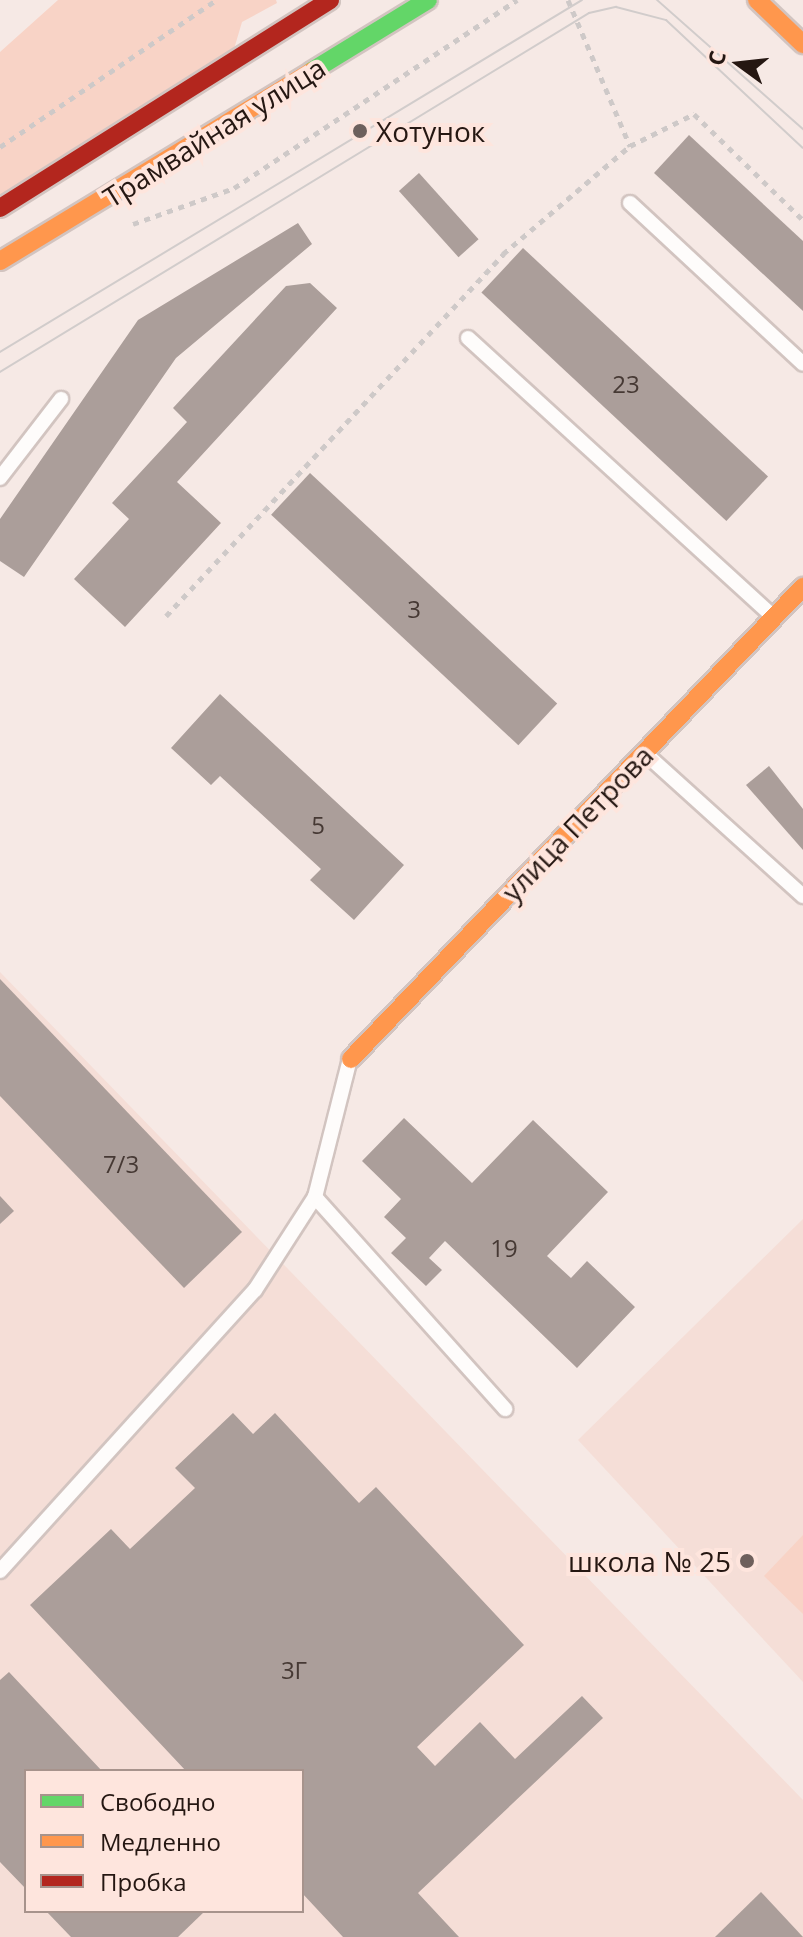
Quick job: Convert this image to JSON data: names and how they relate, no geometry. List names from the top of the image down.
{
  "streets": {
    "main road": ["Трамвайная улица", "улица Петрова"]
  },
  "places": ["Хотунок", "школа № 25"],
  "house_numbers": [
    "23",
    "3",
    "5",
    "7/3",
    "19",
    "3Г"
  ],
  "legend": ["Свободно", "Медленно", "Пробка"],
  "north": "left"
}
